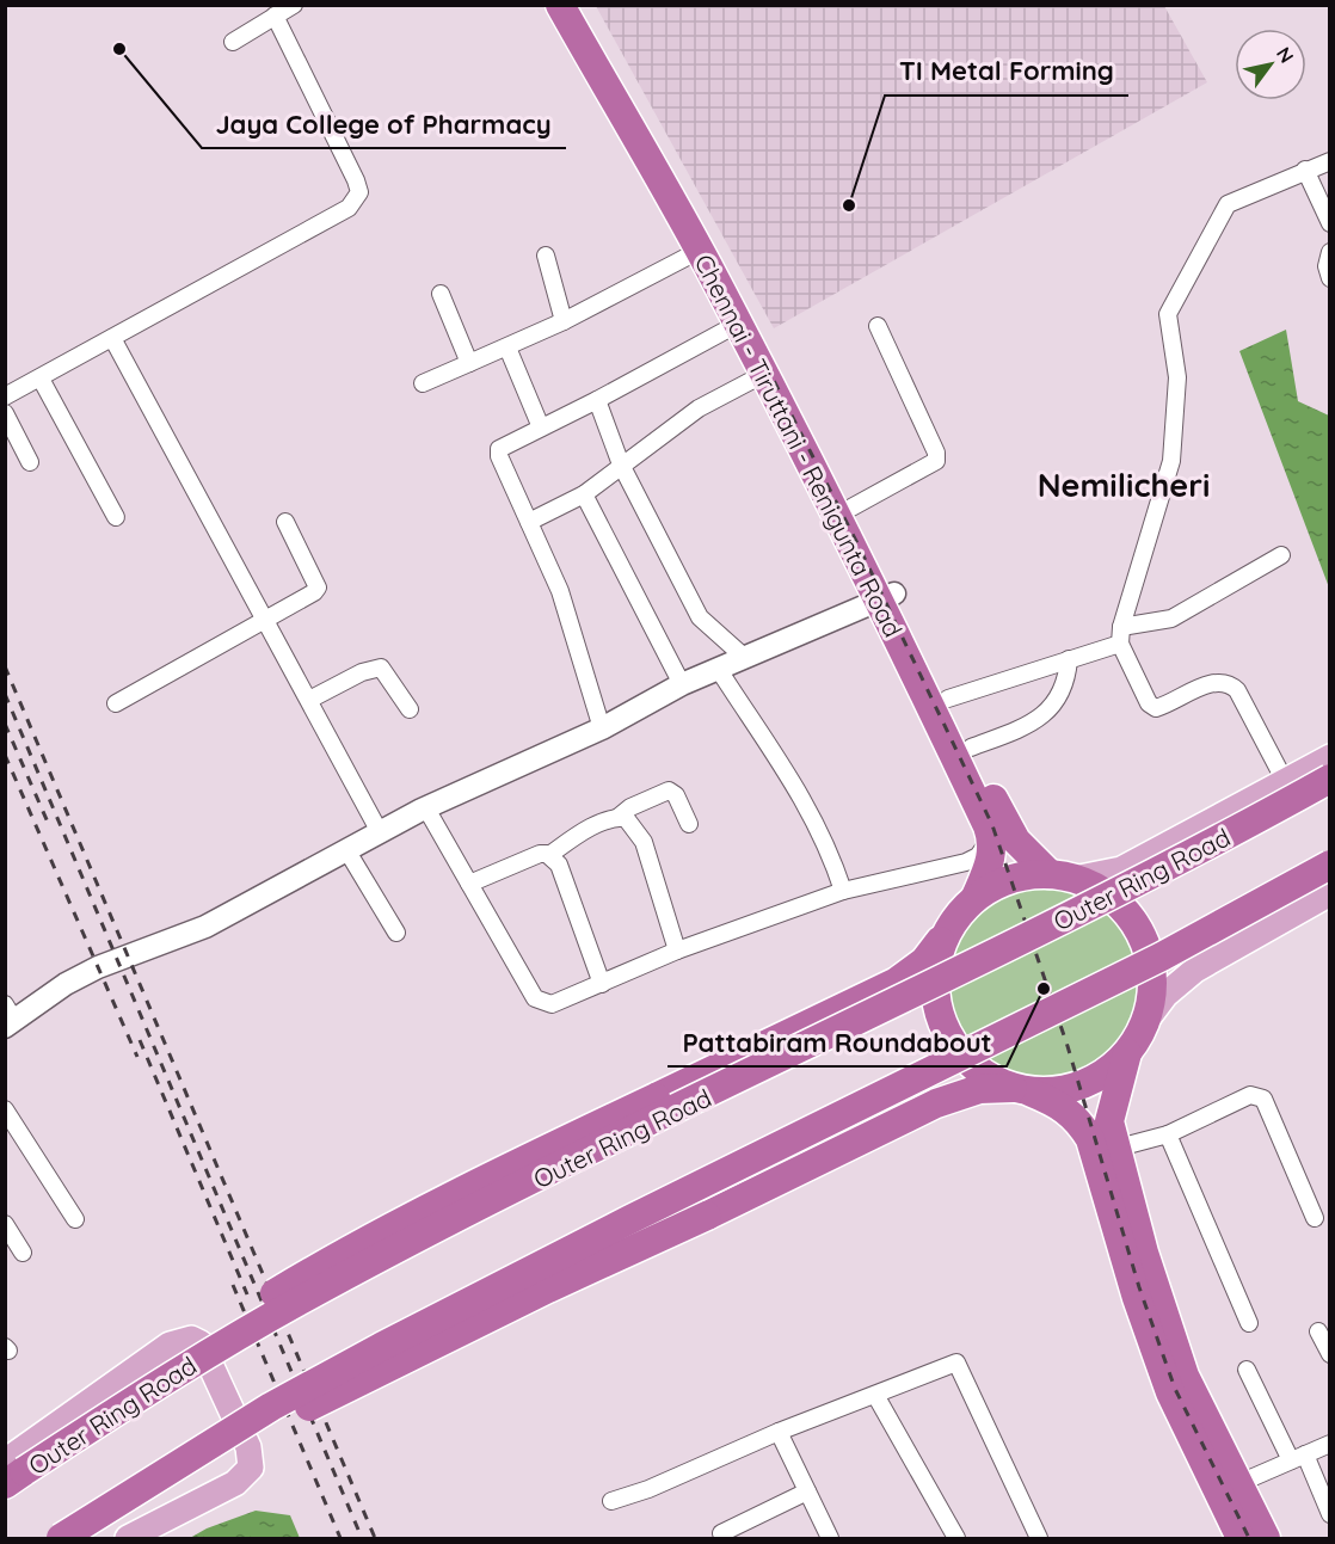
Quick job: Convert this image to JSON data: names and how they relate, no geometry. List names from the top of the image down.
{
  "streets": {
    "highway": ["Chennai - Tiruttani - Renigunta Road", "Outer Ring Road"]
  },
  "districts": ["Nemilicheri"],
  "places": ["Jaya College of Pharmacy", "TI Metal Forming", "Pattabiram Roundabout"],
  "north": "top right"
}
